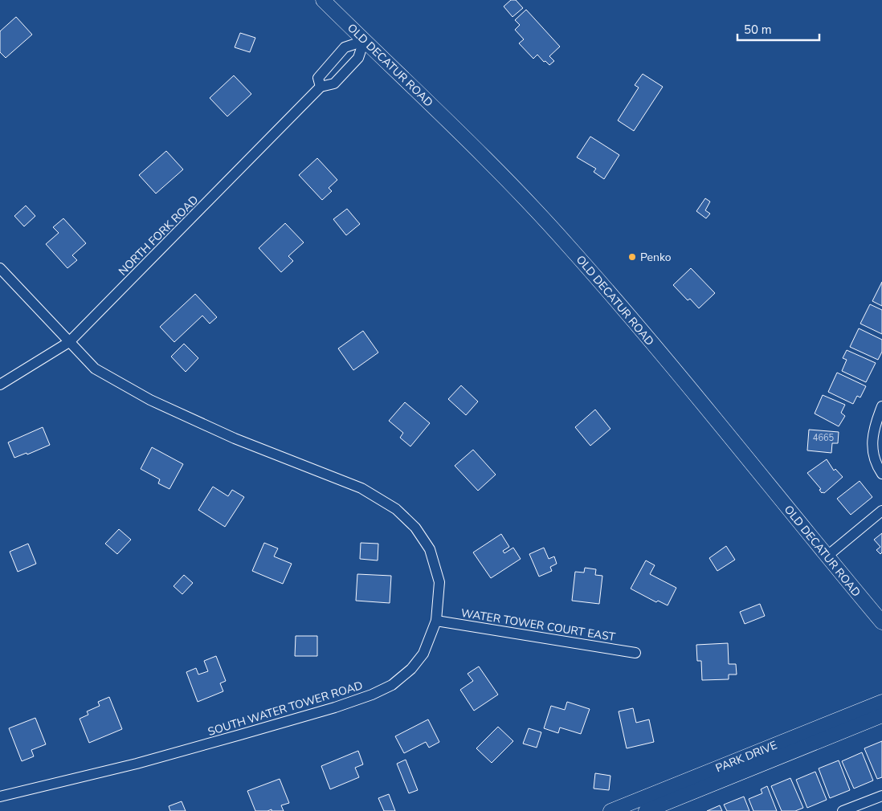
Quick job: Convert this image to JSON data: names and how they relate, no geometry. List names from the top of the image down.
{
  "streets": {
    "street": [
      "OLD DECATUR ROAD",
      "NORTH FORK ROAD",
      "WATER TOWER COURT EAST",
      "SOUTH WATER TOWER ROAD",
      "PARK DRIVE"
    ]
  },
  "crossings": [
    ["OLD DECATUR ROAD", "NORTH FORK ROAD"],
    ["NORTH FORK ROAD", "SOUTH WATER TOWER ROAD"],
    ["WATER TOWER COURT EAST", "SOUTH WATER TOWER ROAD"]
  ],
  "places": ["Penko"],
  "house_numbers": ["4665"],
  "scale_bar": "50 m"
}
